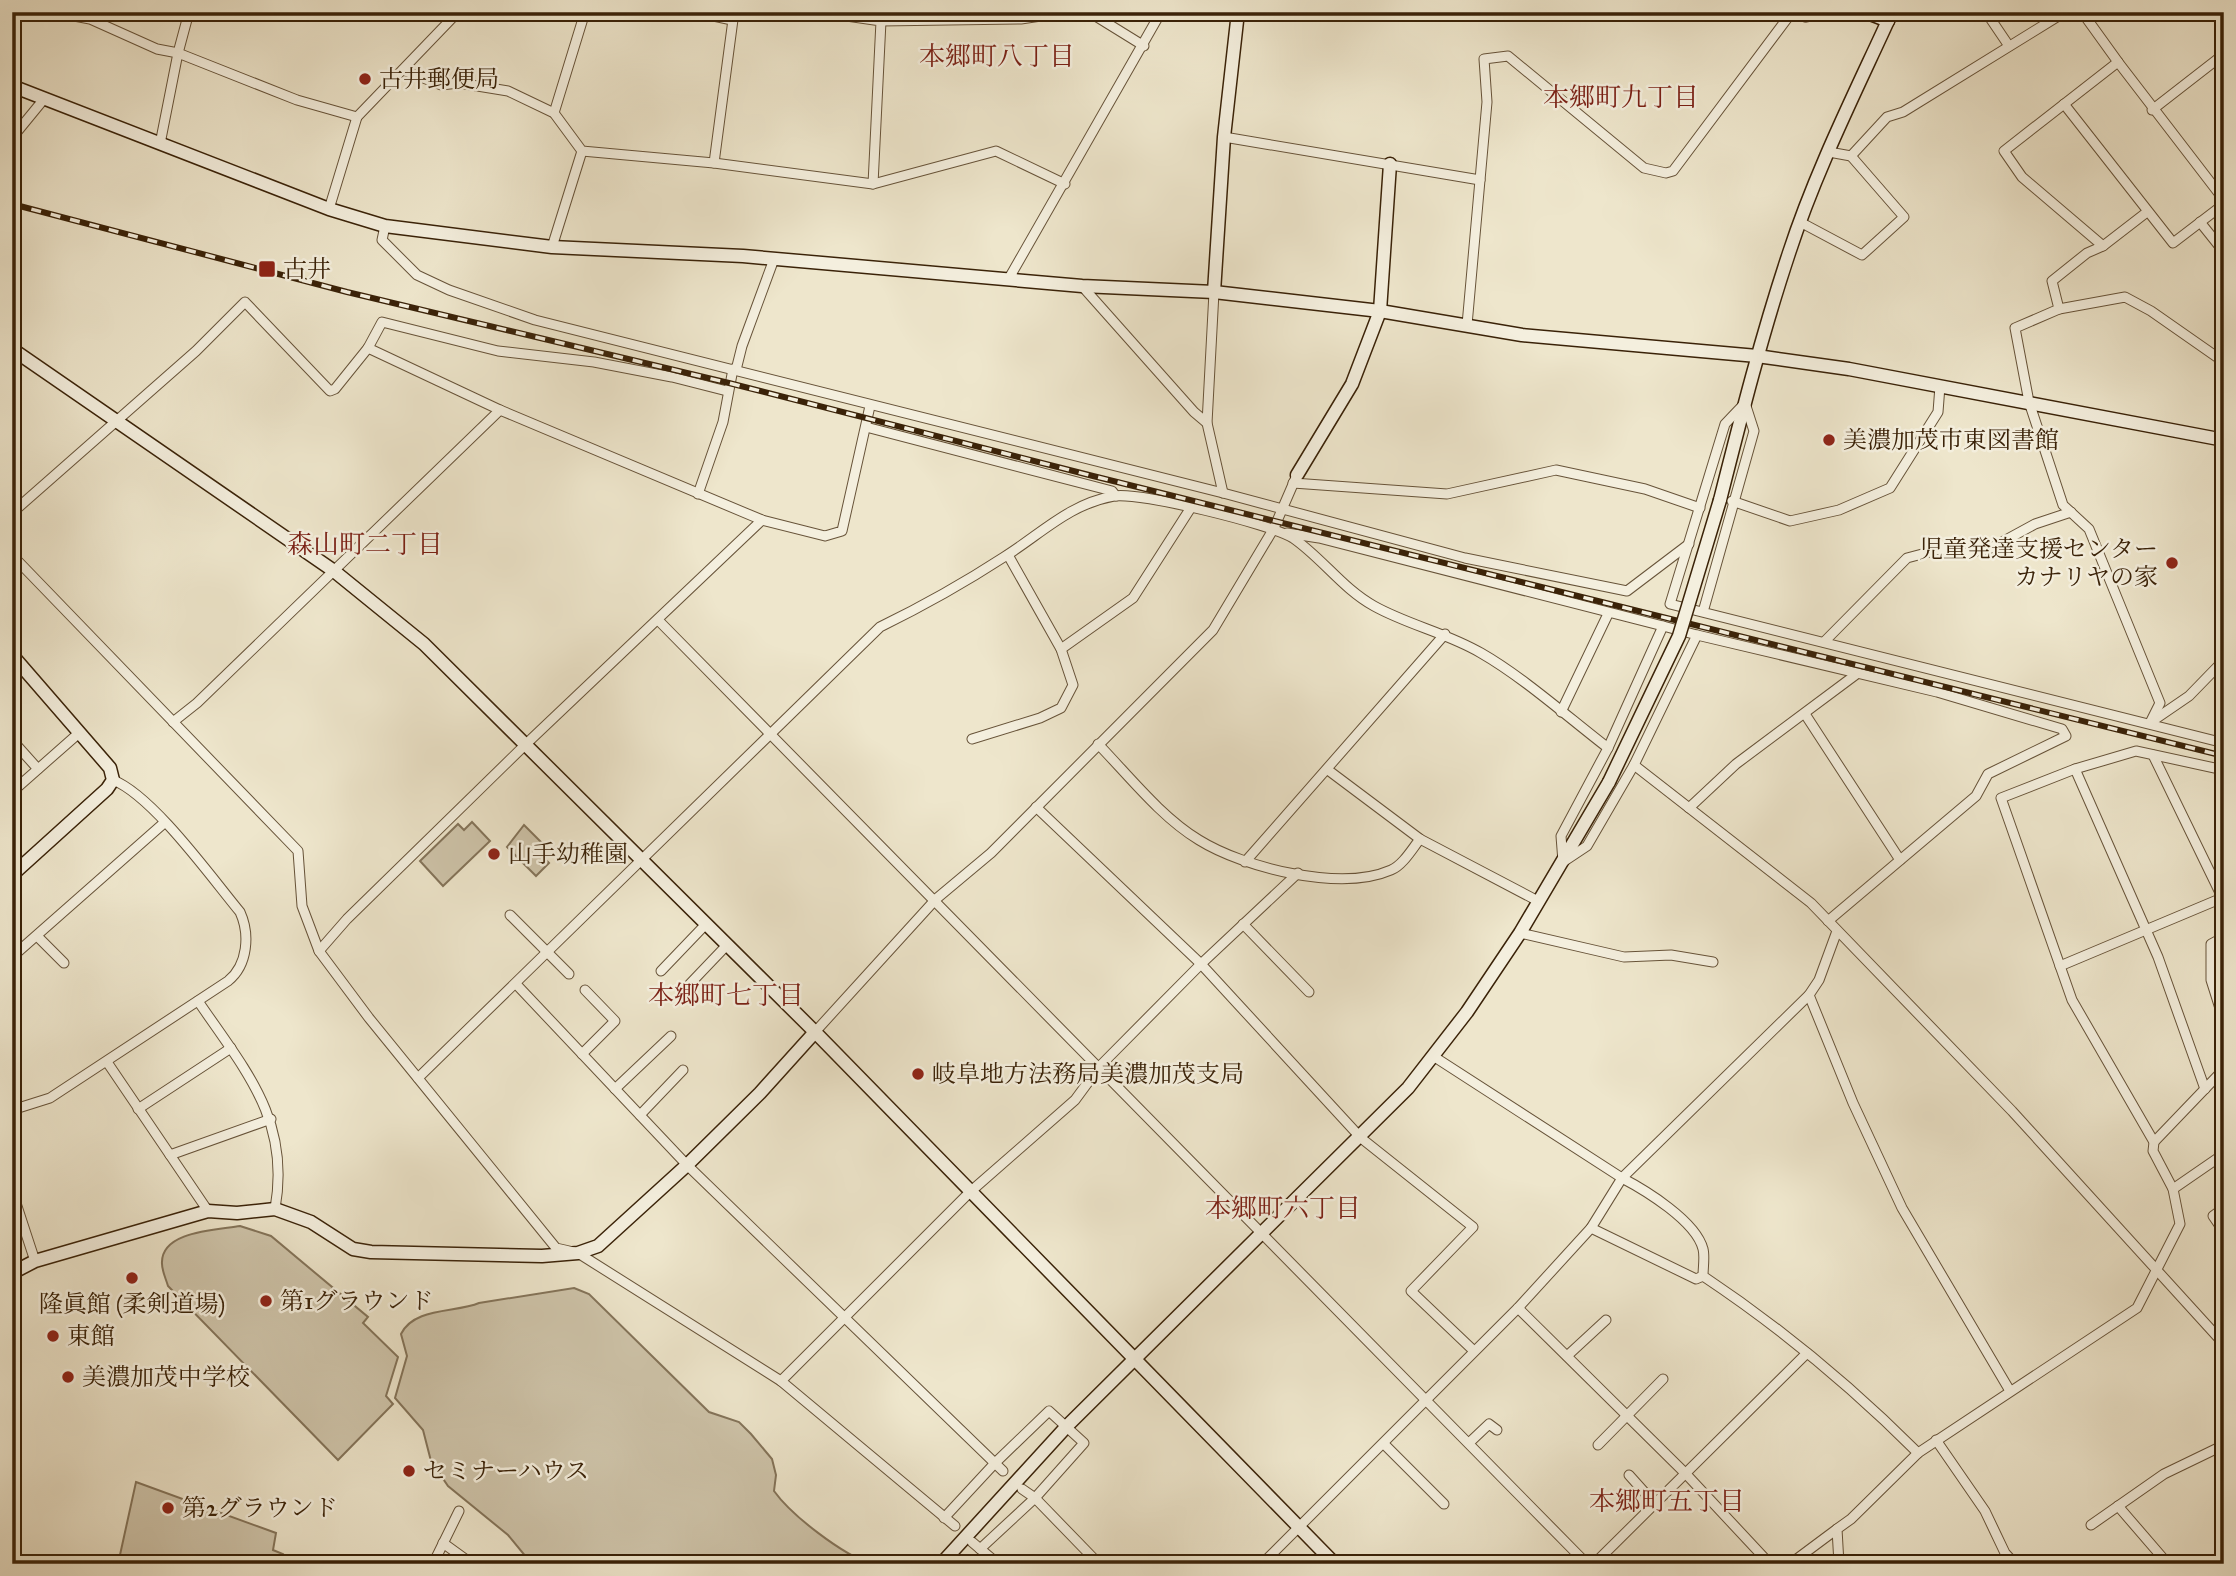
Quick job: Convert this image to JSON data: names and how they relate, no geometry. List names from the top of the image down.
{
  "districts": [
    "本郷町八丁目",
    "本郷町九丁目",
    "森山町二丁目",
    "本郷町七丁目",
    "本郷町六丁目",
    "本郷町五丁目"
  ],
  "places": {
    "other": [
      "古井郵便局",
      "美濃加茂市東図書館",
      "児童発達支援センター カナリヤの家",
      "山手幼稚園",
      "岐阜地方法務局美濃加茂支局",
      "隆眞館 (柔剣道場)",
      "第1グラウンド",
      "東館",
      "美濃加茂中学校",
      "セミナーハウス",
      "第2グラウンド"
    ],
    "transit": ["古井"]
  }
}
